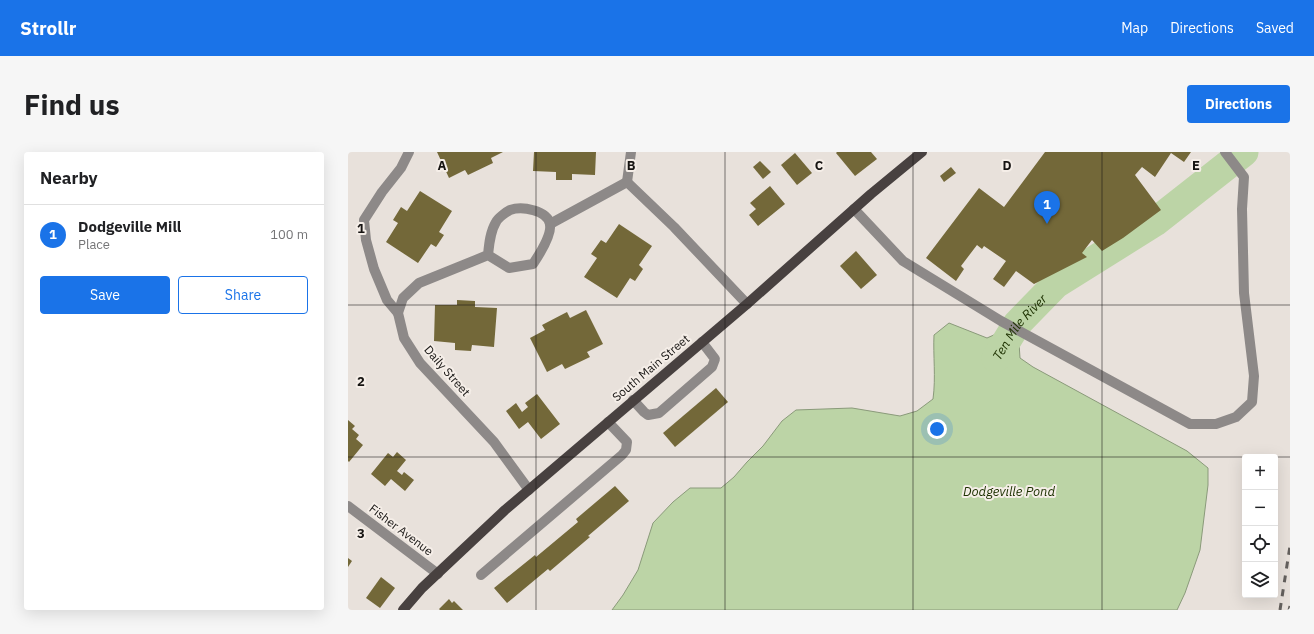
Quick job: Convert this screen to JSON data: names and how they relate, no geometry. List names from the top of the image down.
{
  "streets": {
    "main road": ["South Main Street"],
    "street": ["Daily Street", "Fisher Avenue"]
  },
  "crossings": [
    ["South Main Street", "Daily Street"],
    ["South Main Street", "Fisher Avenue"]
  ],
  "water": ["Ten Mile River", "Dodgeville Pond"],
  "page": {
    "header": "Strollr",
    "nav": ["Map", "Directions", "Saved"],
    "buttons": [
      "Directions",
      ["Save", "Share"]
    ],
    "title": "Find us",
    "heading": "Nearby",
    "pins": "1",
    "list": [
      {
        "mark": "1",
        "name": "Dodgeville Mill",
        "note": "Place",
        "value": "100 m"
      }
    ],
    "map_buttons": ["+", "−"]
  },
  "grid": {
    "columns": [
      "A",
      "B",
      "C",
      "D",
      "E"
    ],
    "rows": ["1", "2", "3"]
  }
}
